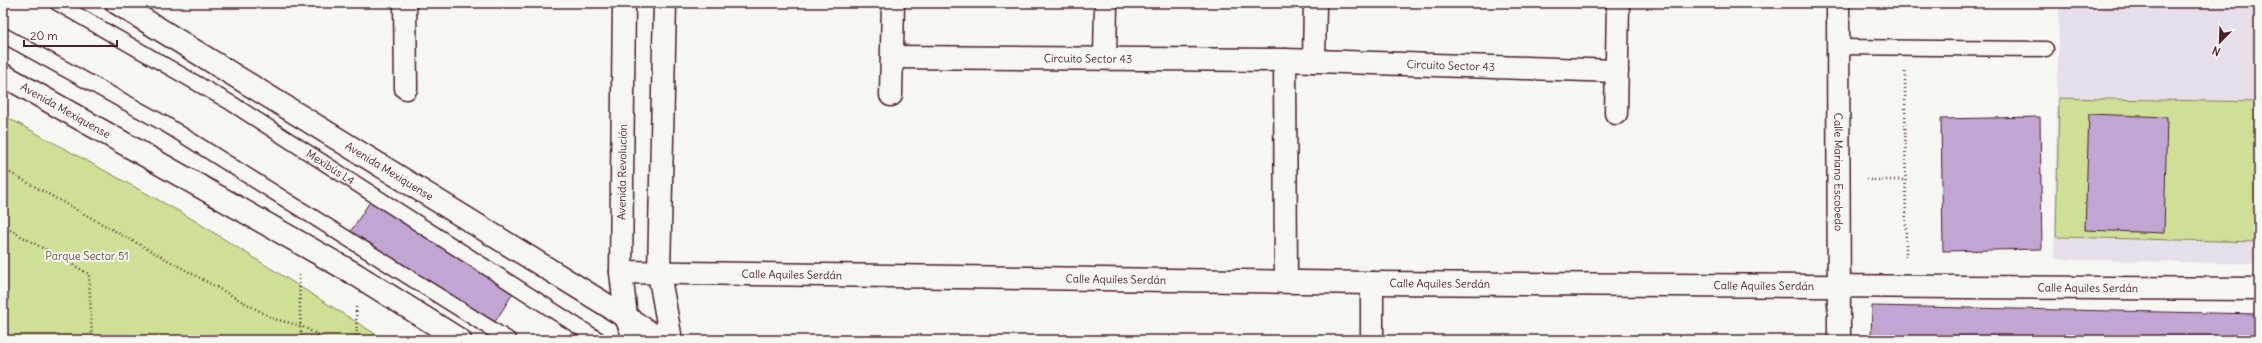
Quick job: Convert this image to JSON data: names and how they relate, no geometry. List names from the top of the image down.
{
  "streets": {
    "street": [
      "Circuito Sector 43",
      "Avenida Mexiquense",
      "Avenida Revolución",
      "Calle Mariano Escobedo",
      "Calle Aquiles Serdán"
    ],
    "lane": ["Mexibús L4"]
  },
  "crossings": [
    ["Avenida Mexiquense", "Avenida Revolución"],
    ["Avenida Revolución", "Calle Aquiles Serdán"],
    ["Calle Mariano Escobedo", "Calle Aquiles Serdán"]
  ],
  "parks": ["Parque Sector 51"],
  "scale_bar": "20 m",
  "north": "bottom left"
}
